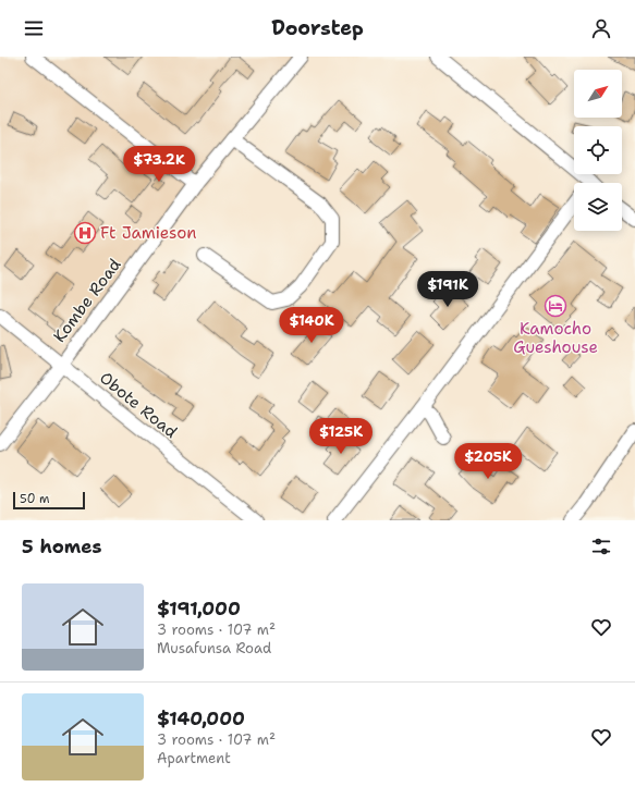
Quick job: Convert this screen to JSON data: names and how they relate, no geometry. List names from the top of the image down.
{
  "streets": {
    "street": ["Kombe Road", "Obote Road"]
  },
  "crossings": [
    ["Kombe Road", "Obote Road"]
  ],
  "places": {
    "hospital": ["Ft Jamieson"],
    "hotel": ["Kamocho Gueshouse"]
  },
  "scale_bar": "50 m",
  "north": "top right",
  "page": {
    "header": "Doorstep",
    "price": [
      "$73.2K",
      "$191K",
      "$140K",
      "$125K",
      "$205K"
    ],
    "scale": "50 m",
    "heading": "5 homes",
    "list": [
      {
        "name": "$191,000",
        "note": "3 rooms · 107 m² · Musafunsa Road"
      },
      {
        "name": "$140,000",
        "note": "3 rooms · 107 m² · Apartment"
      }
    ]
  }
}
